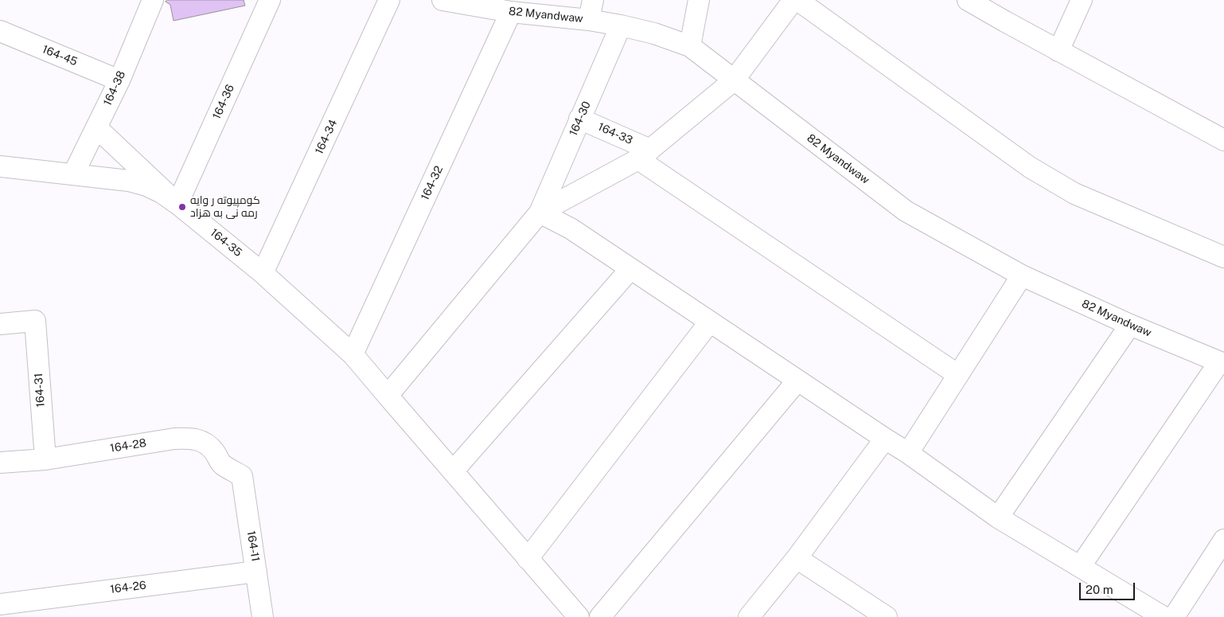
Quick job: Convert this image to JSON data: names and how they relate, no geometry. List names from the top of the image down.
{
  "streets": {
    "street": [
      "82 Myandwaw",
      "164-45",
      "164-38",
      "164-36",
      "164-30",
      "164-33",
      "164-34",
      "164-32",
      "164-35",
      "164-31",
      "164-28",
      "164-11",
      "164-26"
    ]
  },
  "crossings": [
    ["82 Myandwaw", "164-30"],
    ["82 Myandwaw", "164-32"],
    ["164-45", "164-38"],
    ["164-38", "164-35"],
    ["164-36", "164-35"],
    ["164-30", "164-33"],
    ["164-34", "164-35"],
    ["164-32", "164-35"],
    ["164-31", "164-28"],
    ["164-28", "164-11"],
    ["164-11", "164-26"]
  ],
  "places": ["کومپیوته ر وایه رمه نی به هزاد"],
  "scale_bar": "20 m"
}
